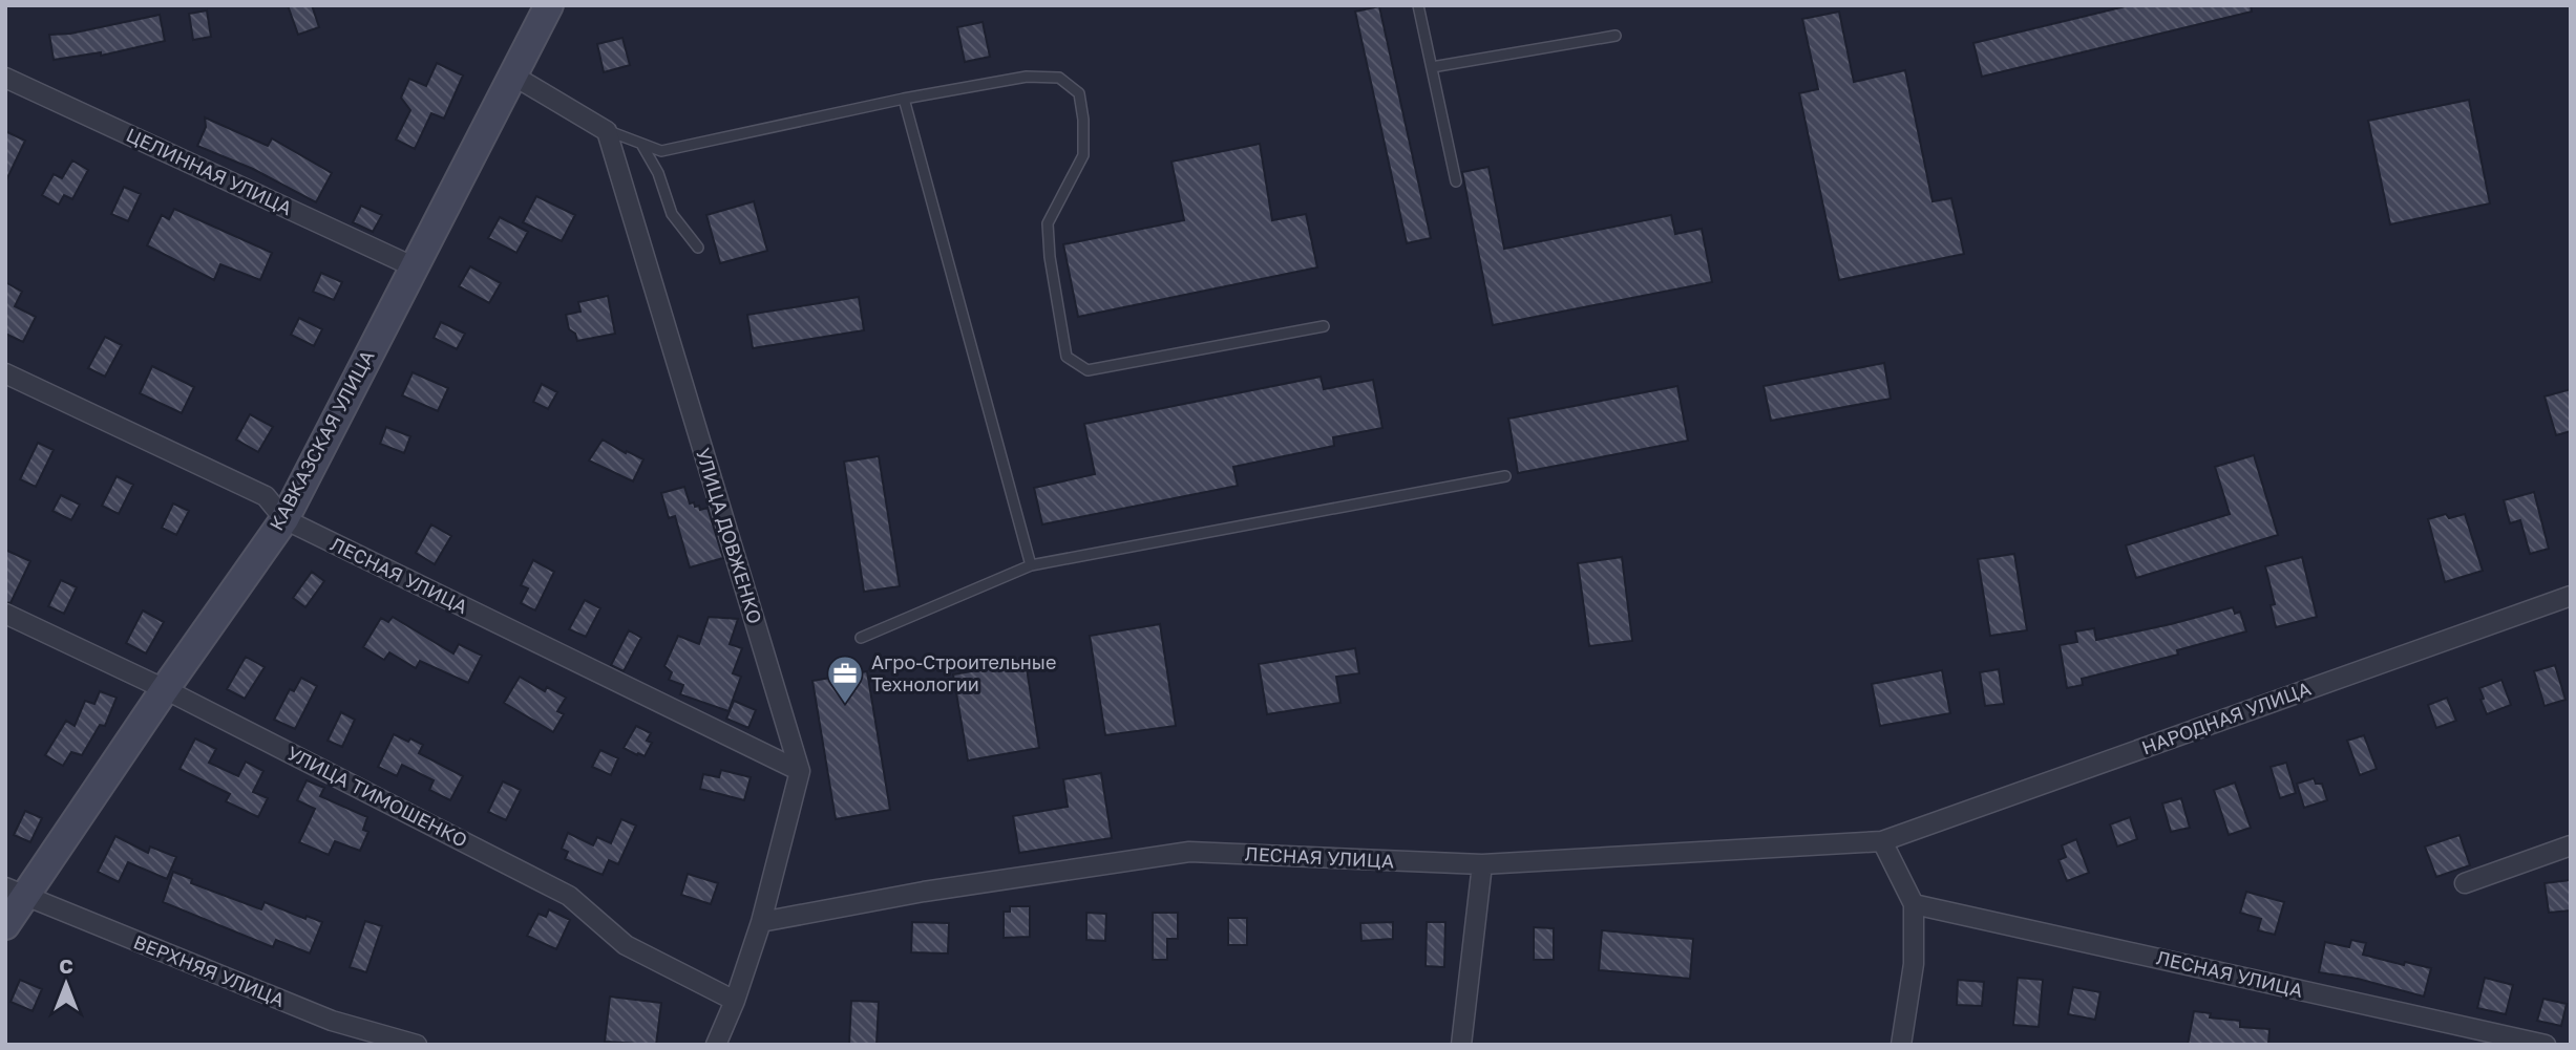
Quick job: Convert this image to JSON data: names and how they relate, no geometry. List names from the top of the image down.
{
  "streets": {
    "street": [
      "ЦЕЛИННАЯ УЛИЦА",
      "КАВКАЗСКАЯ УЛИЦА",
      "УЛИЦА ДОВЖЕНКО",
      "ЛЕСНАЯ УЛИЦА",
      "НАРОДНАЯ УЛИЦА",
      "УЛИЦА ТИМОШЕНКО",
      "ВЕРХНЯЯ УЛИЦА"
    ]
  },
  "crossings": [
    ["ЦЕЛИННАЯ УЛИЦА", "КАВКАЗСКАЯ УЛИЦА"],
    ["КАВКАЗСКАЯ УЛИЦА", "ЛЕСНАЯ УЛИЦА"],
    ["КАВКАЗСКАЯ УЛИЦА", "УЛИЦА ТИМОШЕНКО"],
    ["КАВКАЗСКАЯ УЛИЦА", "ВЕРХНЯЯ УЛИЦА"],
    ["УЛИЦА ДОВЖЕНКО", "ЛЕСНАЯ УЛИЦА"],
    ["ЛЕСНАЯ УЛИЦА", "НАРОДНАЯ УЛИЦА"]
  ],
  "places": {
    "office": ["Агро-Строительные Технологии"]
  },
  "north": "top"
}
